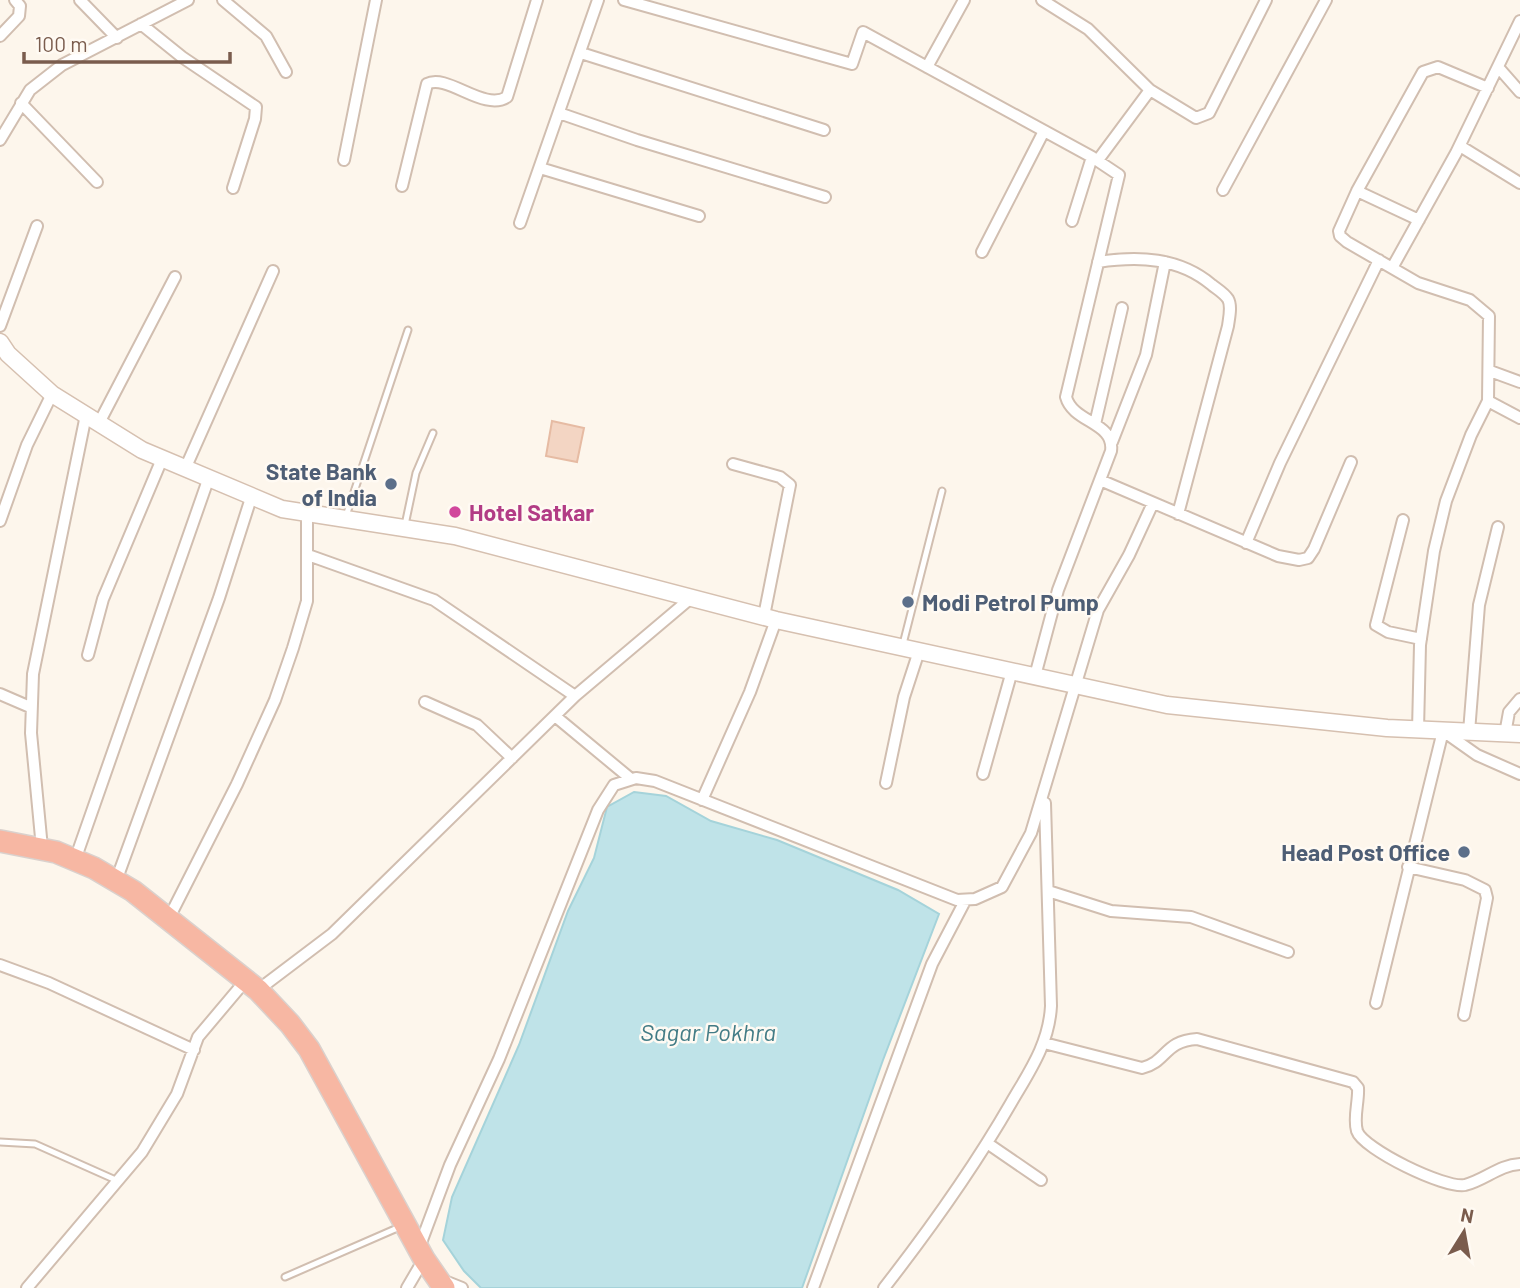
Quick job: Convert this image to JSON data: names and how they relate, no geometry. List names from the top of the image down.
{
  "water": ["Sagar Pokhra"],
  "places": [
    "State Bank of India",
    "Hotel Satkar",
    "Modi Petrol Pump",
    "Head Post Office"
  ],
  "scale_bar": "100 m",
  "north": "top"
}
